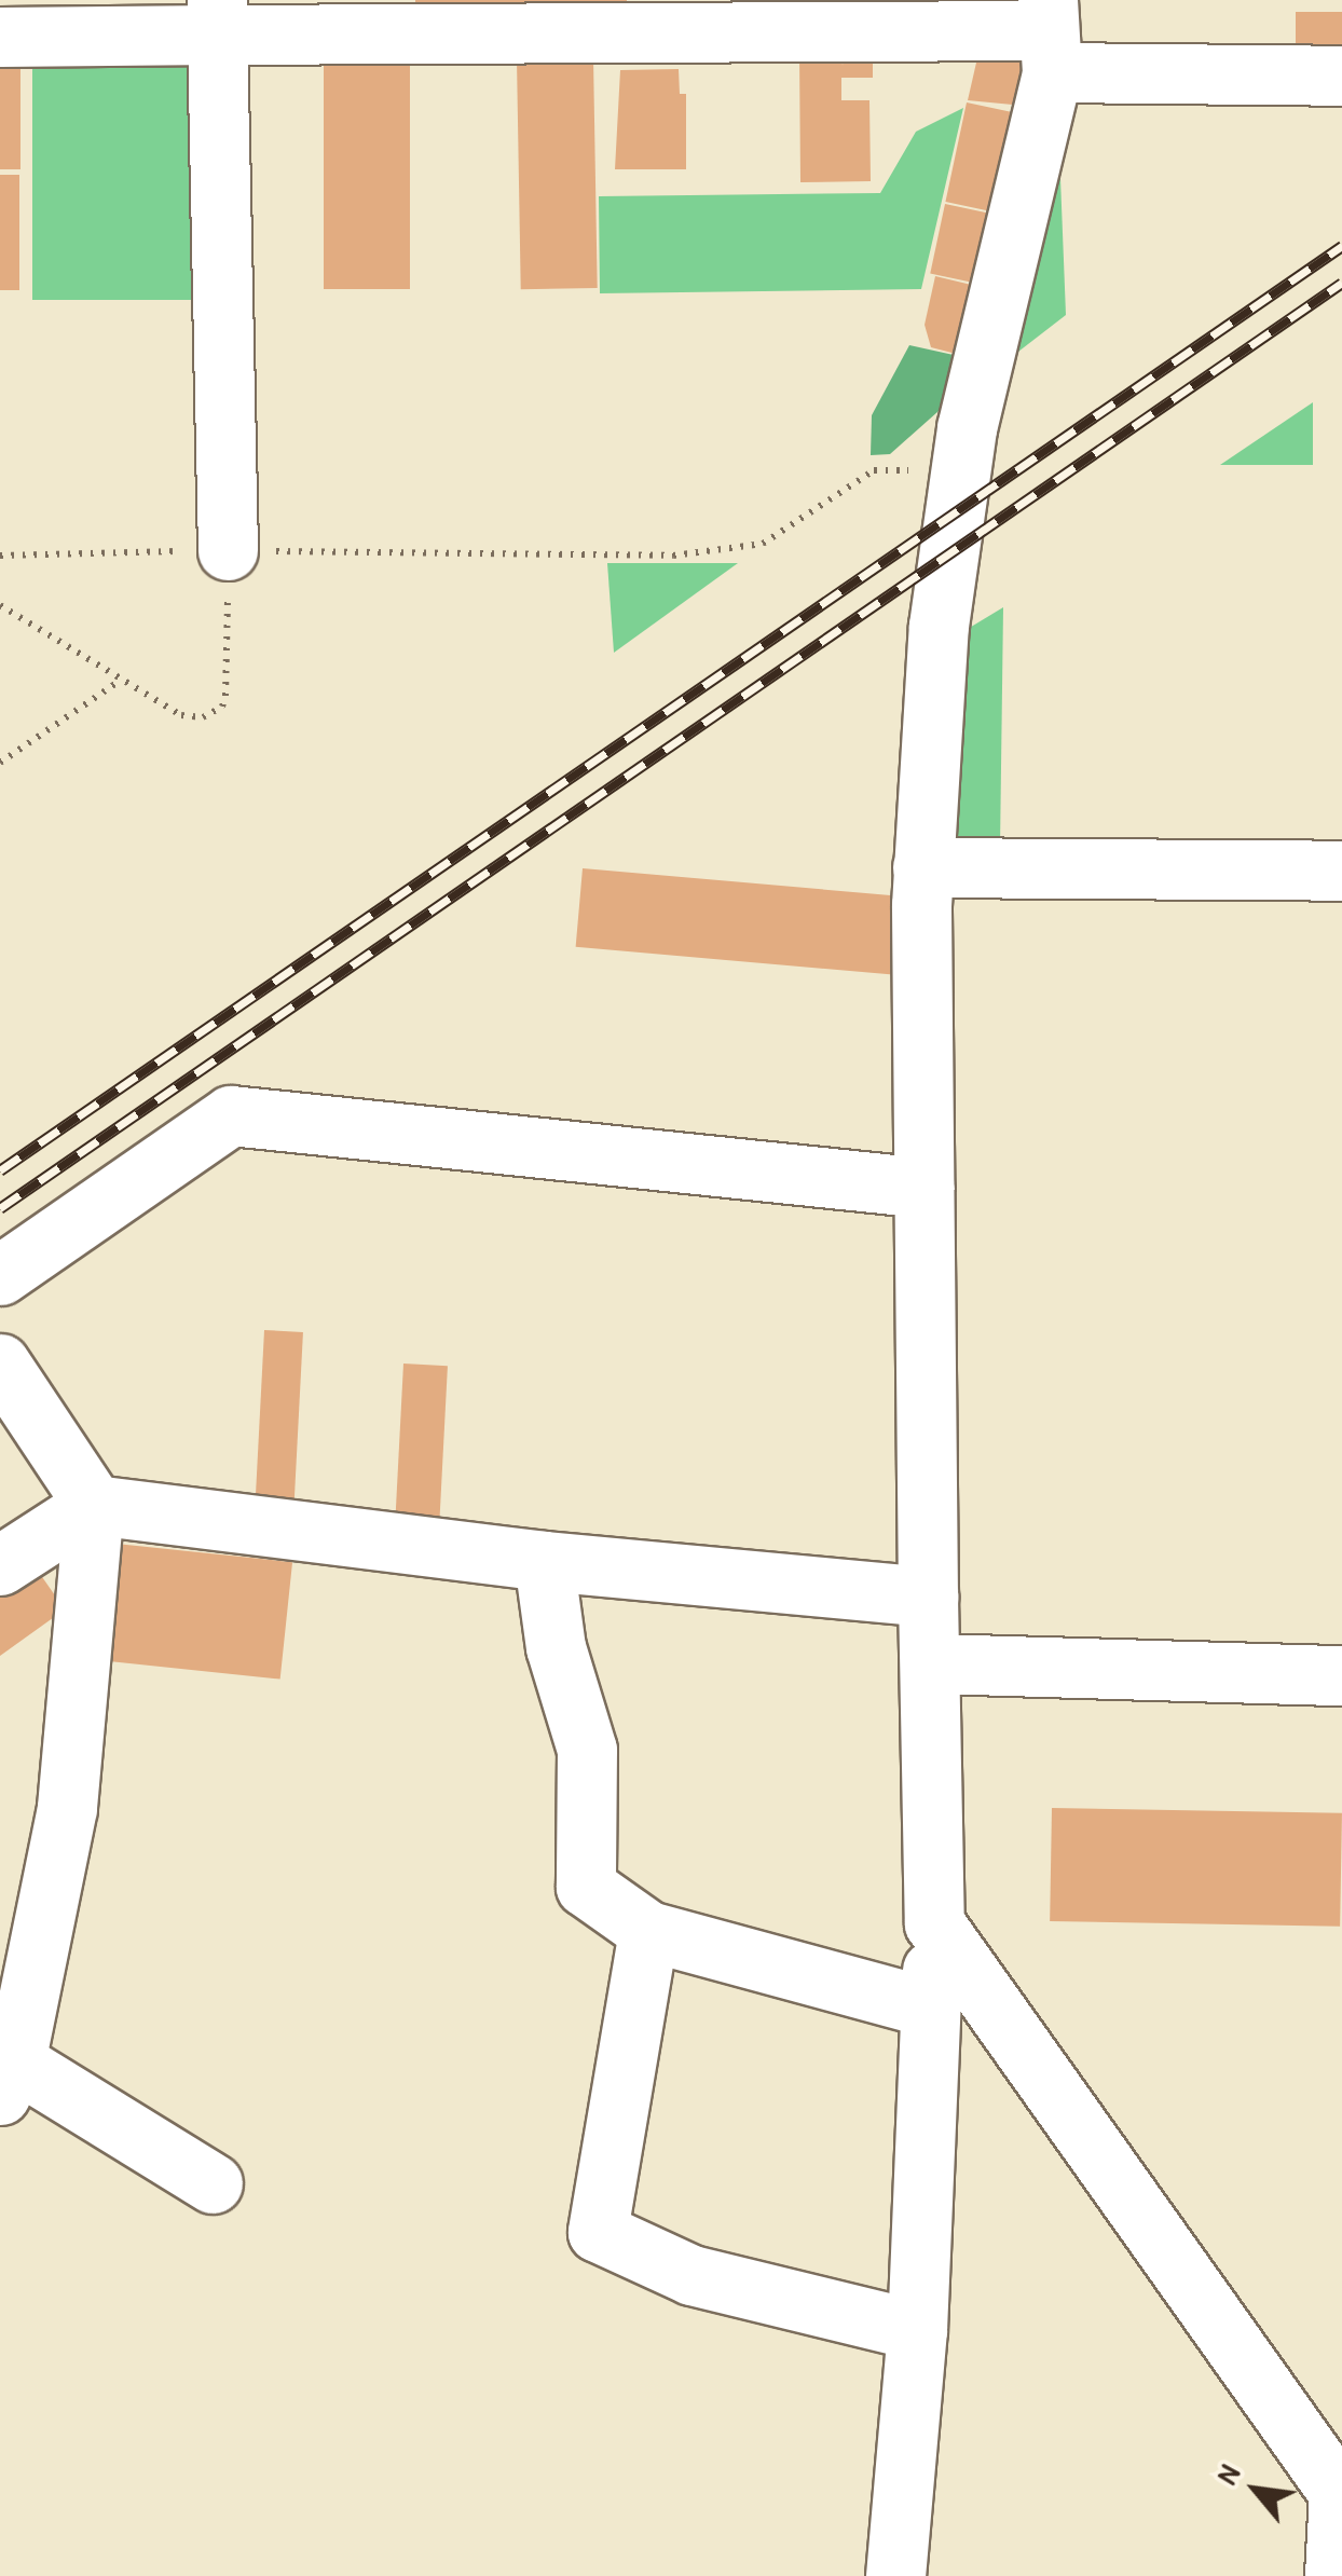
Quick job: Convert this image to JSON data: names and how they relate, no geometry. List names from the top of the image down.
{
  "north": "top left"
}
